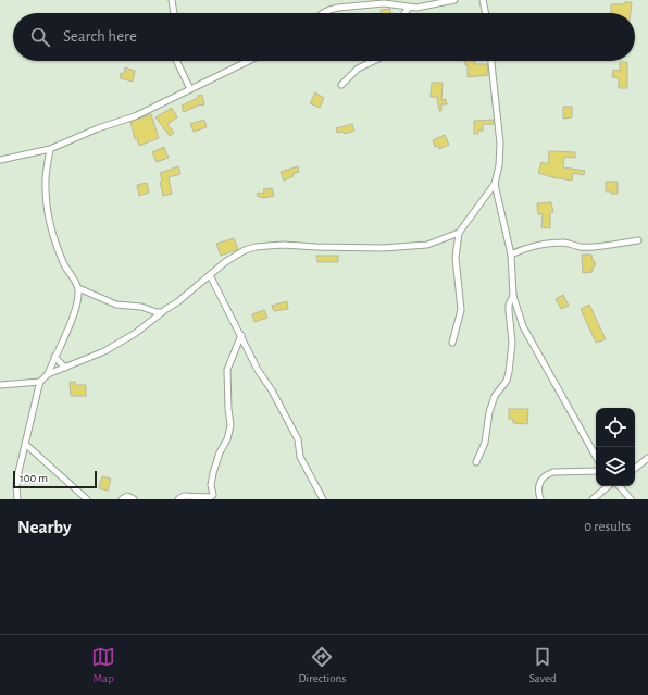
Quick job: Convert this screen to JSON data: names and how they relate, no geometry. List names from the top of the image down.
{
  "scale_bar": "100 m",
  "page": {
    "search": "Search here",
    "scale": "100 m",
    "heading": ["Nearby", "0 results"],
    "nav": ["Map", "Directions", "Saved"]
  }
}
